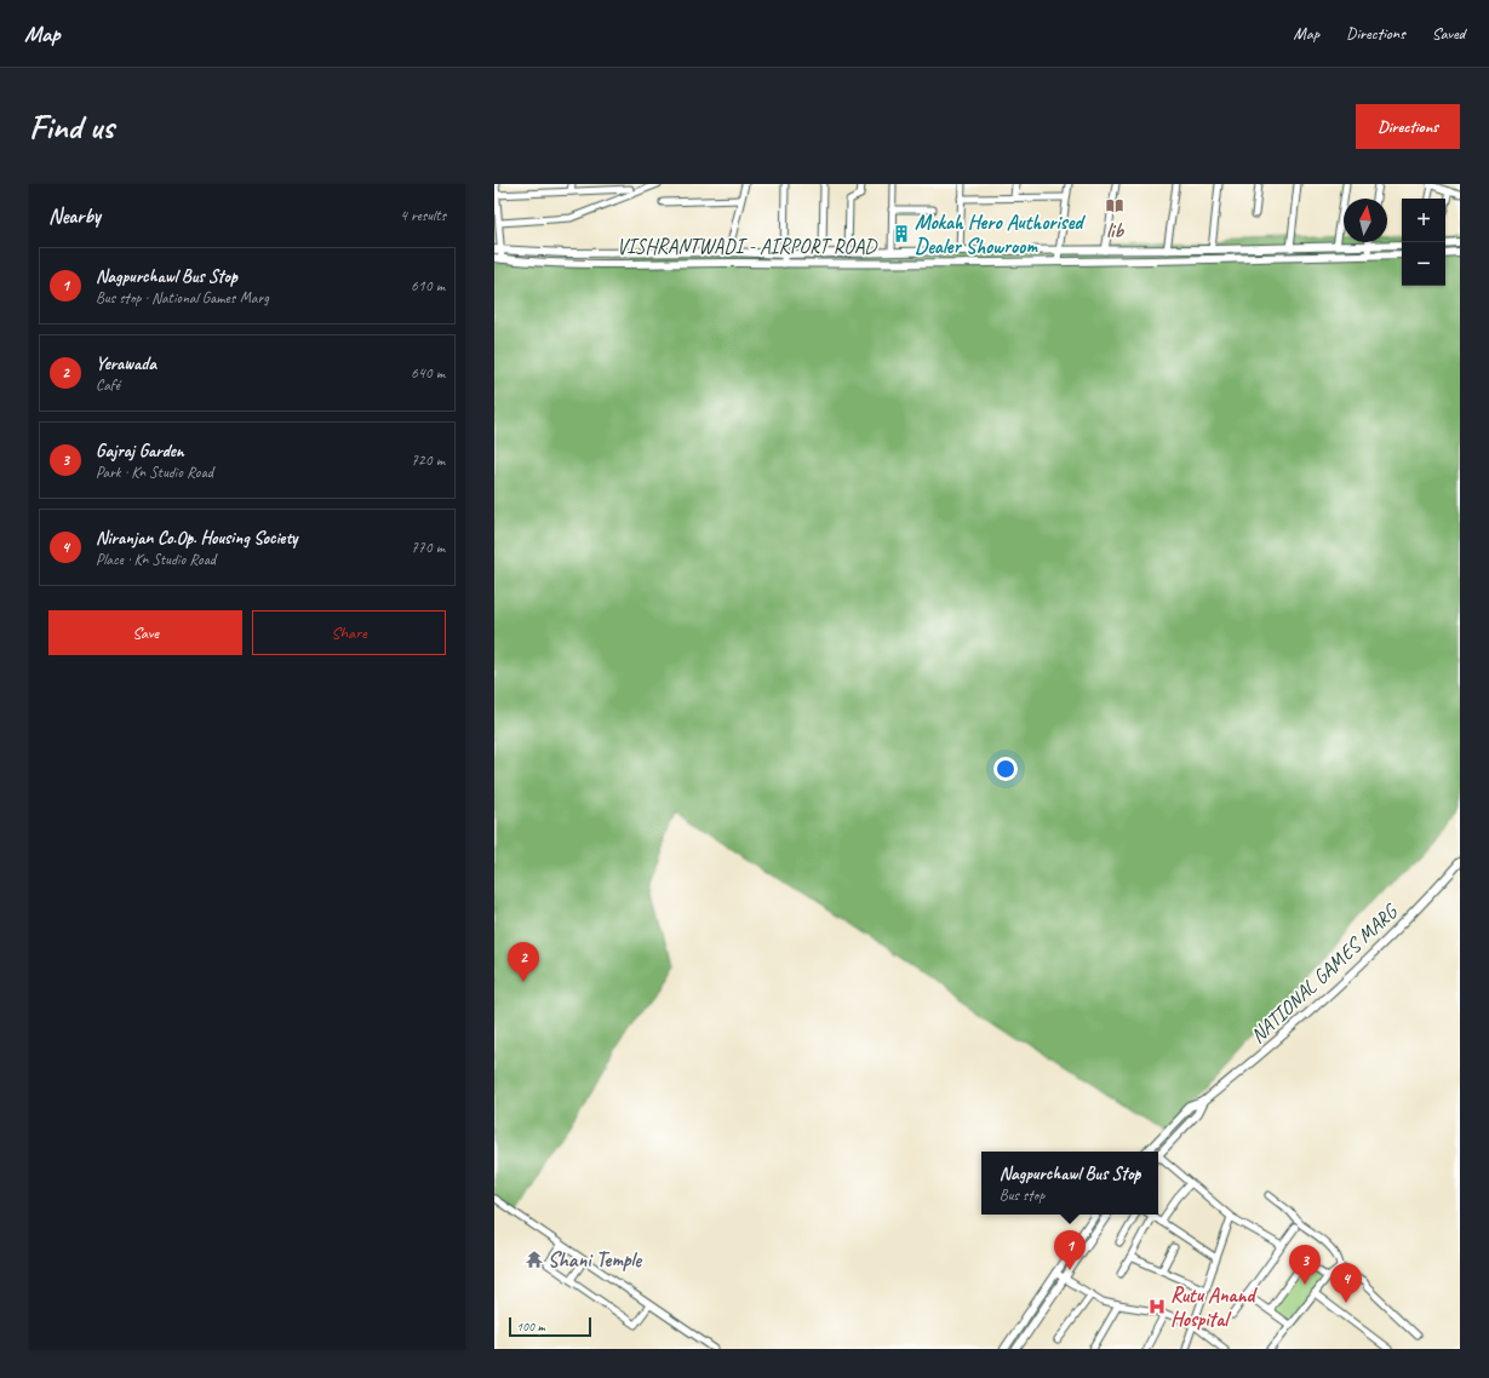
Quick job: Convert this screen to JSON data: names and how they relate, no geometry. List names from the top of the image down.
{
  "streets": {
    "main road": ["VISHRANTWADI - AIRPORT ROAD", "NATIONAL GAMES MARG"]
  },
  "places": {
    "library": ["lib"],
    "building": ["Mokah Hero Authorised Dealer Showroom"],
    "temple": ["Shani Temple"],
    "hospital": ["Rutu Anand Hospital"]
  },
  "scale_bar": "100 m",
  "north": "top",
  "page": {
    "header": "Map",
    "nav": ["Map", "Directions", "Saved"],
    "buttons": [
      "Directions",
      ["Save", "Share"]
    ],
    "title": "Find us",
    "heading": ["Nearby", "4 results"],
    "map_buttons": ["+", "−"],
    "list": [
      {
        "mark": "1",
        "name": "Nagpurchawl Bus Stop",
        "note": "Bus stop · National Games Marg",
        "value": "610 m"
      },
      {
        "mark": "2",
        "name": "Yerawada",
        "note": "Café",
        "value": "640 m"
      },
      {
        "mark": "3",
        "name": "Gajraj Garden",
        "note": "Park · Kn Studio Road",
        "value": "720 m"
      },
      {
        "mark": "4",
        "name": "Niranjan Co.Op. Housing Society",
        "note": "Place · Kn Studio Road",
        "value": "770 m"
      }
    ],
    "pins": [
      "2",
      "1",
      "3",
      "4"
    ],
    "popup": ["Nagpurchawl Bus Stop", "Bus stop"],
    "scale": "100 m"
  }
}
